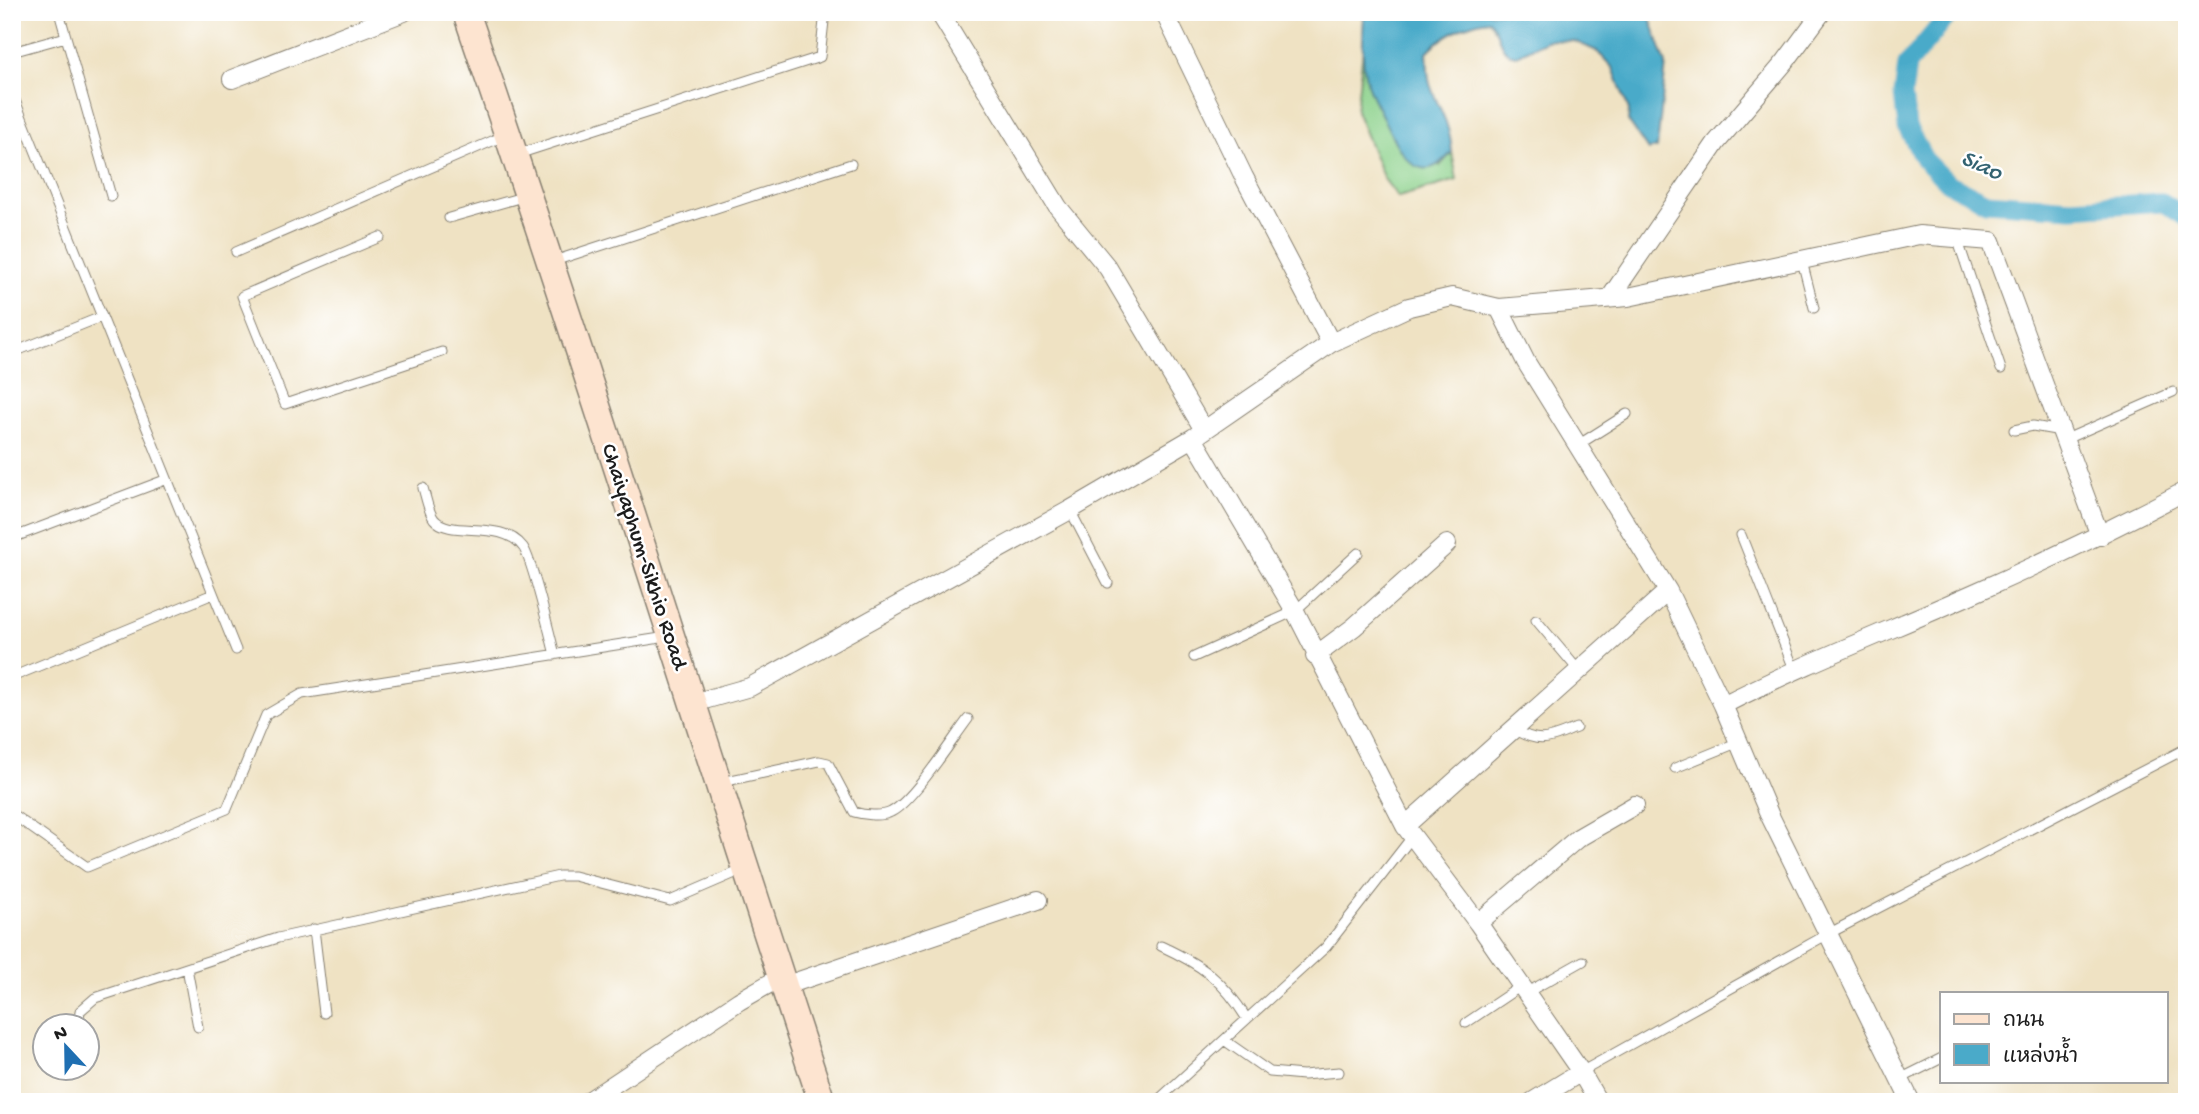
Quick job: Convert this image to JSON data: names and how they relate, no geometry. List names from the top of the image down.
{
  "streets": {
    "main road": ["Chaiyaphum-Sikhio Road"]
  },
  "water": ["Siao"],
  "legend": ["ถนน", "แหล่งน้ำ"],
  "north": "top"
}
